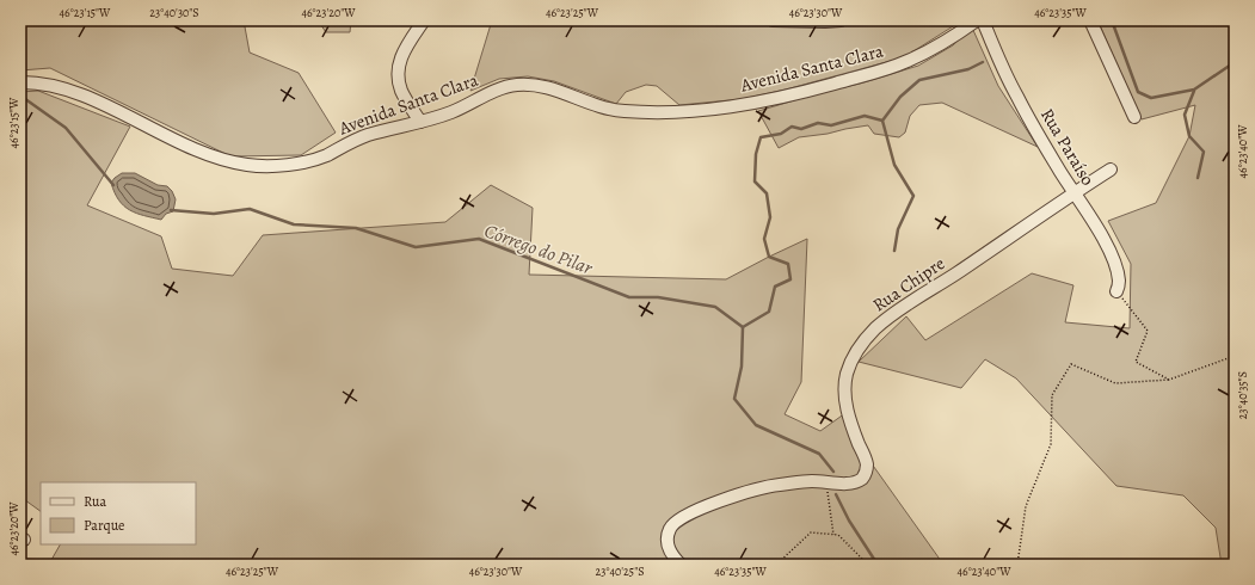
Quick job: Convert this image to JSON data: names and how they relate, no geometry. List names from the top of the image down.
{
  "streets": {
    "street": ["Avenida Santa Clara", "Rua Paraíso", "Rua Chipre"]
  },
  "crossings": [
    ["Rua Paraíso", "Rua Chipre"]
  ],
  "water": ["Córrego do Pilar"],
  "legend": ["Rua", "Parque"],
  "coordinates": [
    "46°23'15\"W",
    "23°40'30\"S",
    "46°23'20\"W",
    "46°23'25\"W",
    "46°23'30\"W",
    "46°23'35\"W",
    "46°23'40\"W",
    "23°40'35\"S",
    "23°40'25\"S"
  ]
}
